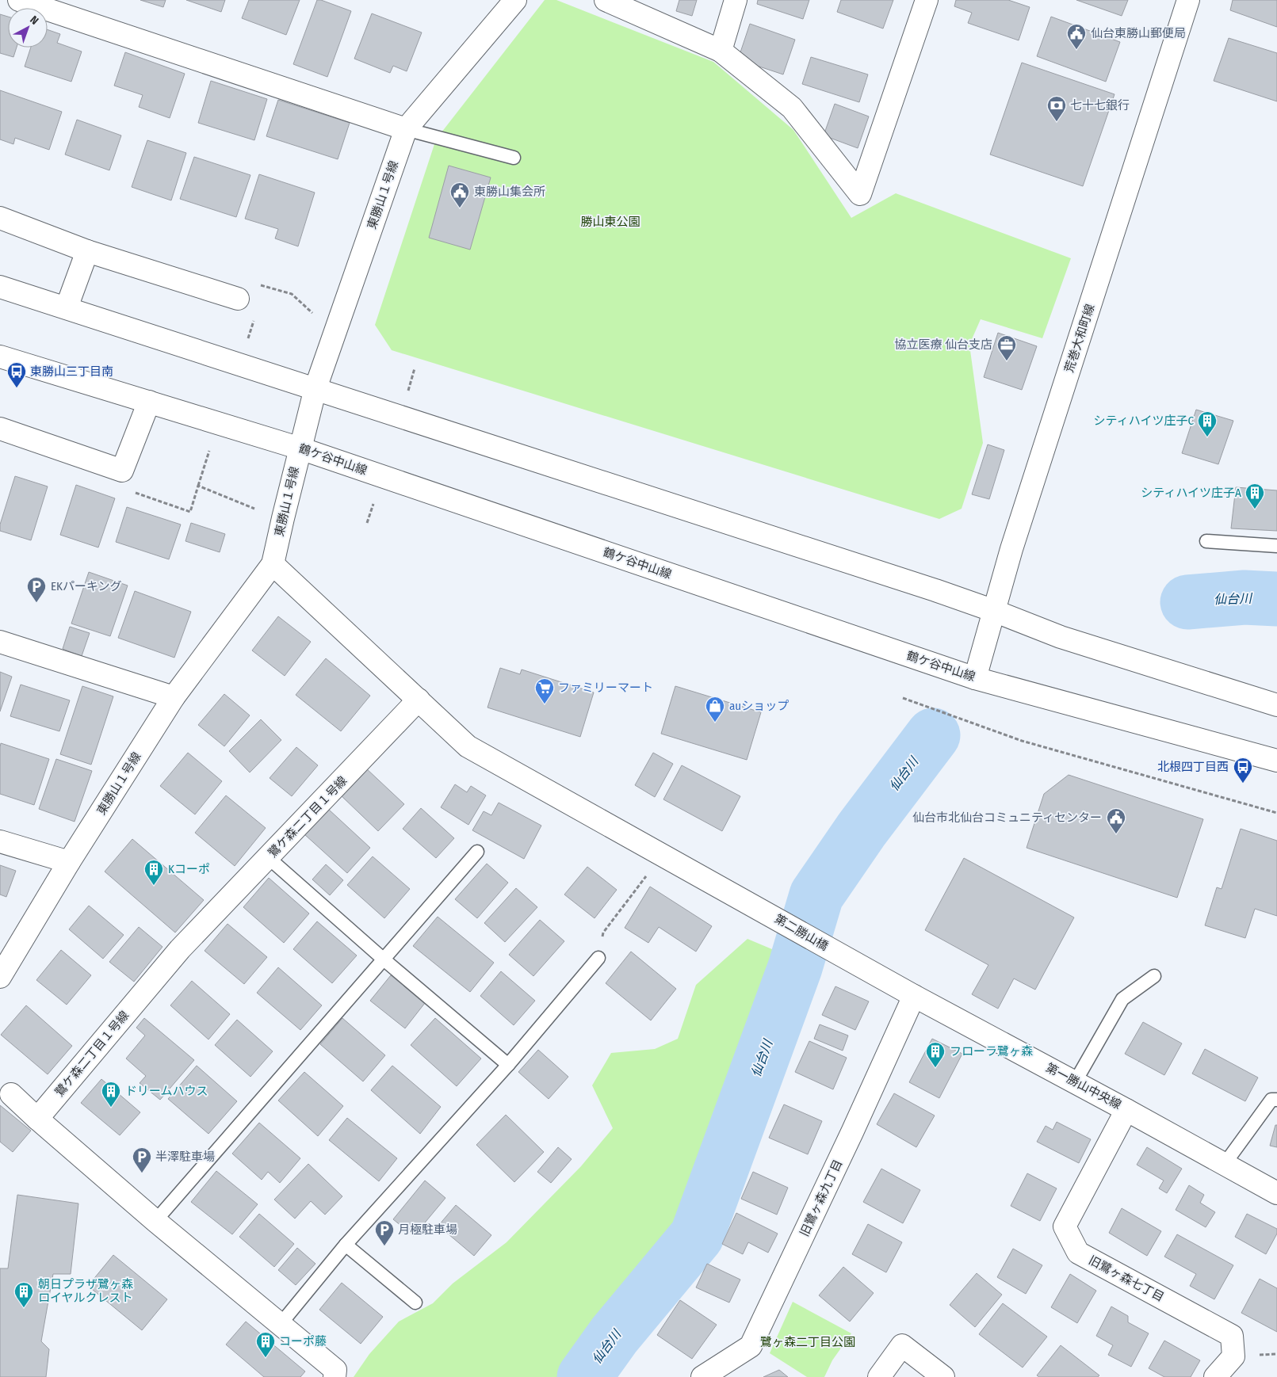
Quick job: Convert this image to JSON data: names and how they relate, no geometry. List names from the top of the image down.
{
  "streets": {
    "street": [
      "東勝山１号線",
      "荒巻大和町線",
      "鶴ケ谷中山線",
      "鷺ケ森二丁目１号線",
      "第二勝山橋",
      "第一勝山中央線",
      "旧鷺ヶ森九丁目",
      "旧鷺ヶ森七丁目"
    ]
  },
  "crossings": [
    ["東勝山１号線", "鶴ケ谷中山線"],
    ["東勝山１号線", "第二勝山橋"],
    ["荒巻大和町線", "鶴ケ谷中山線"],
    ["鷺ケ森二丁目１号線", "第二勝山橋"],
    ["第二勝山橋", "第一勝山中央線"],
    ["第一勝山中央線", "旧鷺ヶ森九丁目"],
    ["第一勝山中央線", "旧鷺ヶ森七丁目"]
  ],
  "water": ["仙台川"],
  "parks": ["勝山東公園", "鷺ヶ森二丁目公園"],
  "places": {
    "public building": ["仙台東勝山郵便局", "東勝山集会所", "仙台市北仙台コミュニティセンター"],
    "bank": ["七十七銀行"],
    "office": ["協立医療 仙台支店"],
    "bus stop": ["東勝山三丁目南", "北根四丁目西"],
    "building": [
      "シティハイツ庄子C",
      "シティハイツ庄子A",
      "Kコーポ",
      "フローラ鷺ヶ森",
      "ドリームハウス",
      "朝日プラザ鷺ヶ森 ロイヤルクレスト",
      "コーポ藤"
    ],
    "parking": ["EKパーキング", "半澤駐車場", "月極駐車場"],
    "supermarket": ["ファミリーマート"],
    "shop": ["auショップ"]
  },
  "north": "top right"
}
